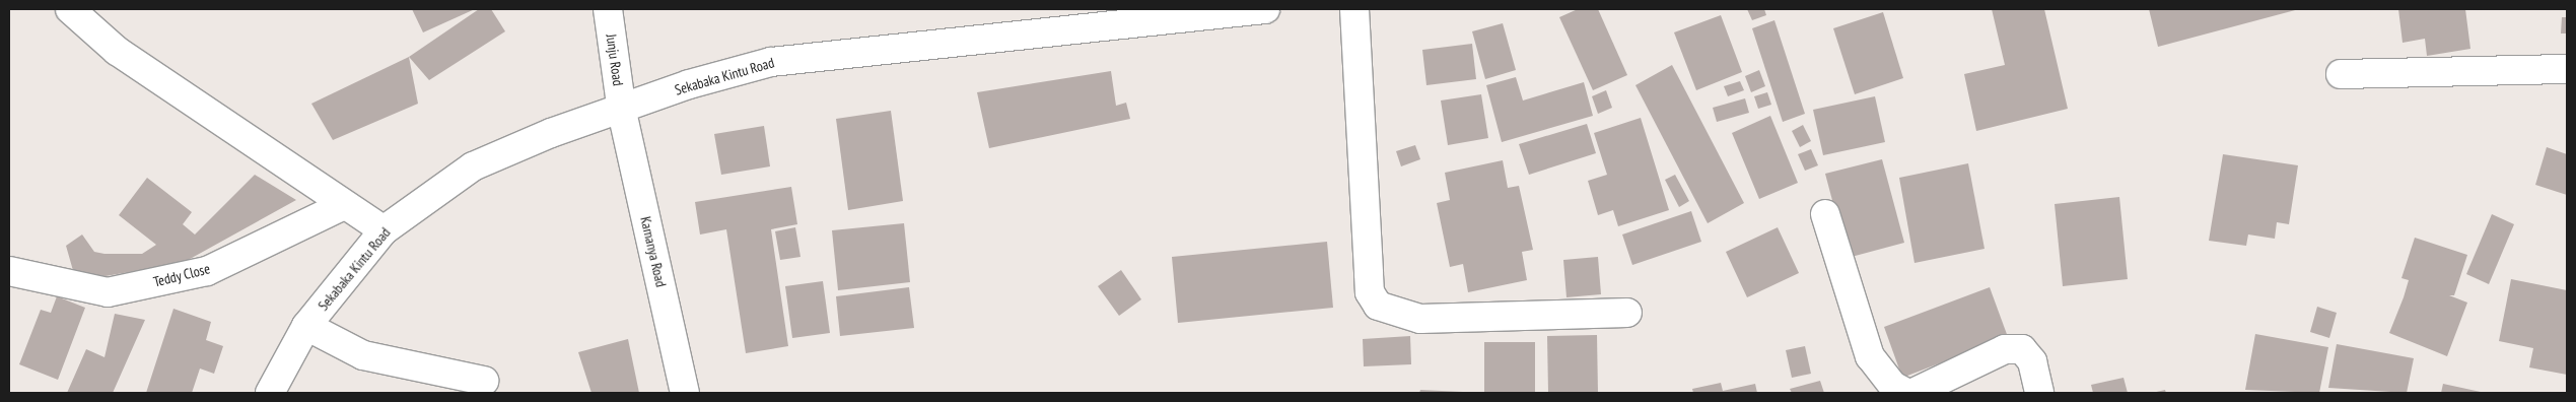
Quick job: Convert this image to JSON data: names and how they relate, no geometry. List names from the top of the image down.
{
  "streets": {
    "street": [
      "Junju Road",
      "Sekabaka Kintu Road",
      "Kamanya Road",
      "Teddy Close"
    ]
  },
  "crossings": [
    ["Junju Road", "Sekabaka Kintu Road"],
    ["Junju Road", "Kamanya Road"],
    ["Sekabaka Kintu Road", "Kamanya Road"]
  ]
}
